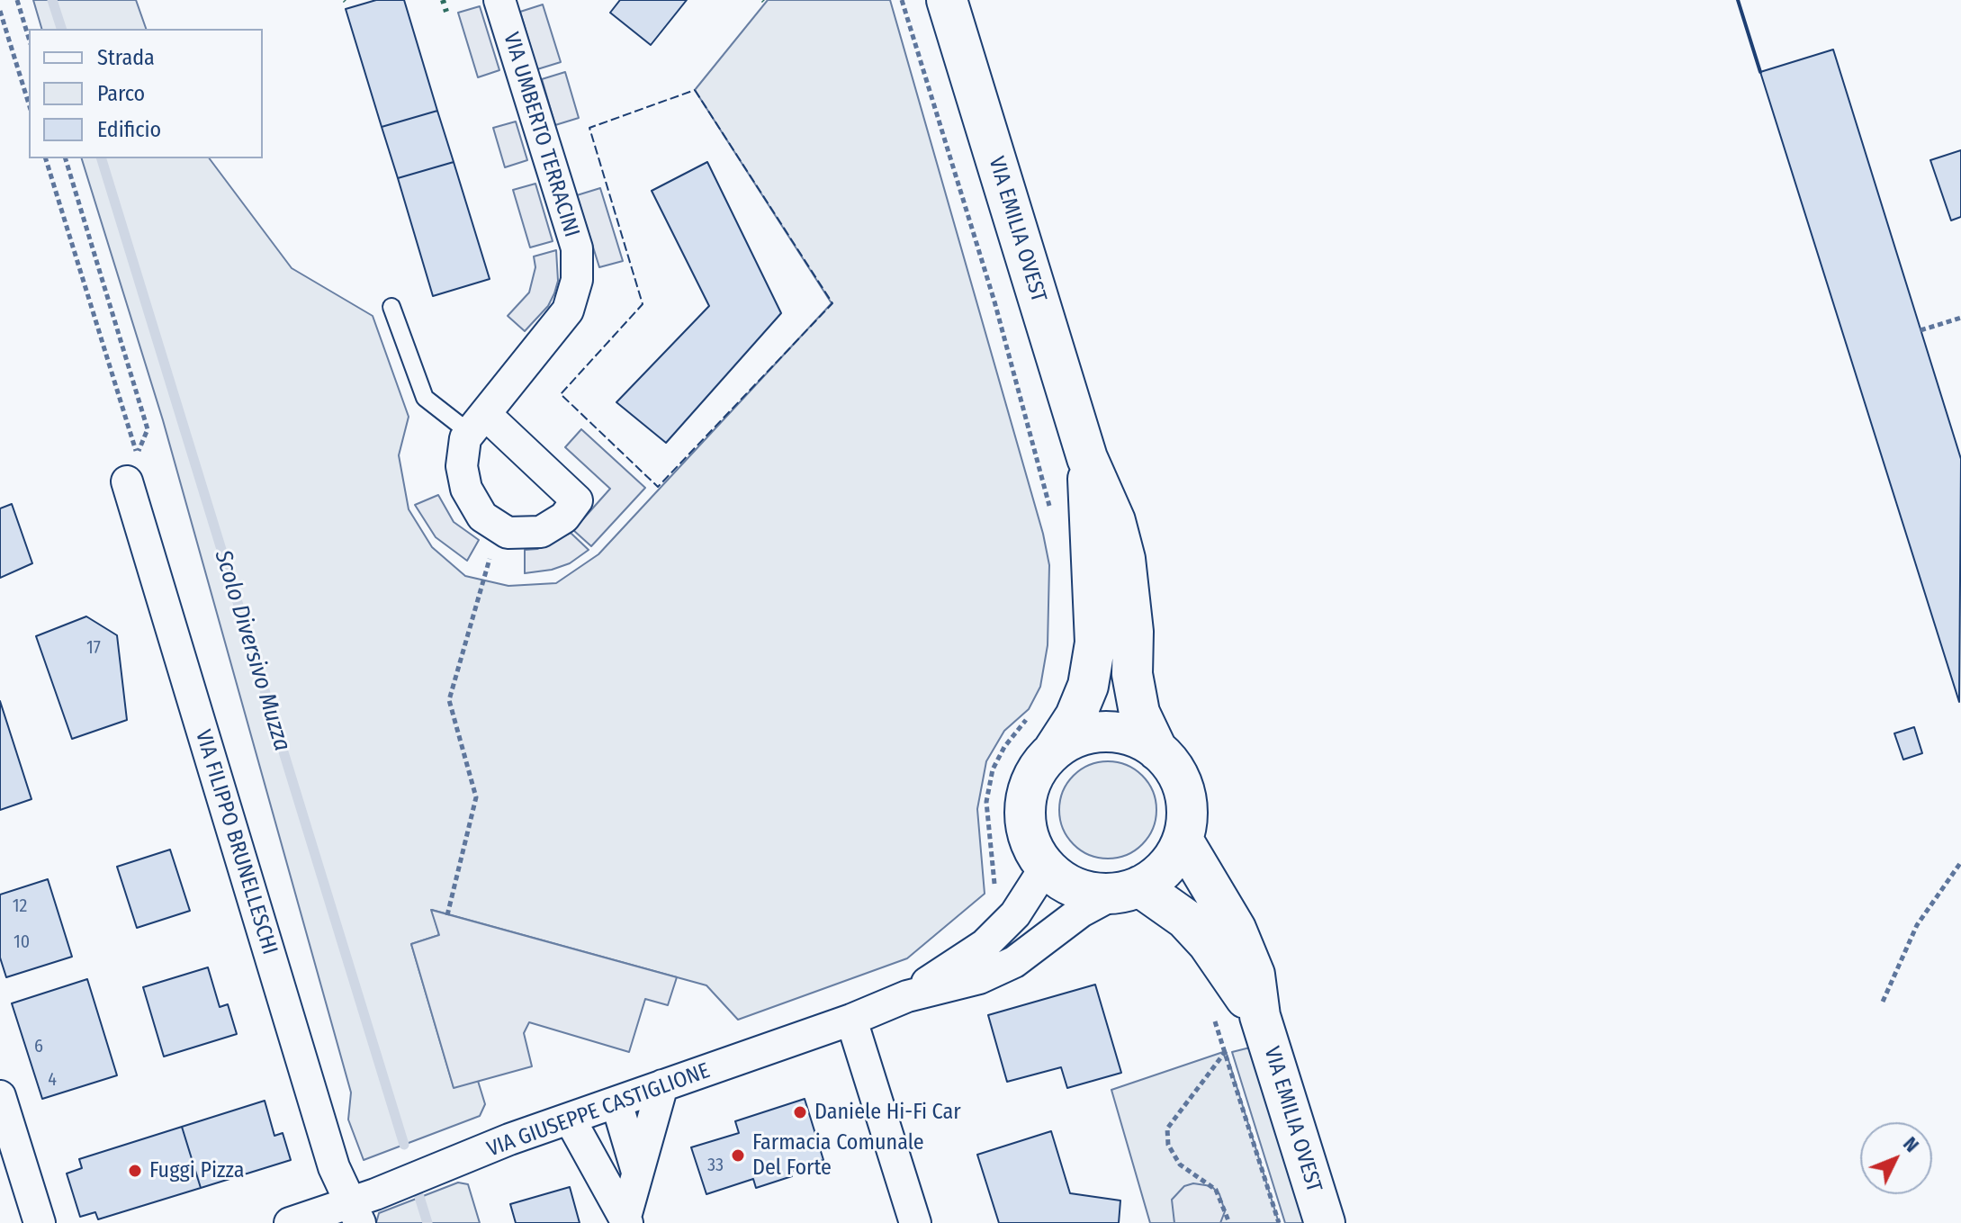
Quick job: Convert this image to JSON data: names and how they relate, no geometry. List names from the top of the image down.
{
  "streets": {
    "main road": ["VIA EMILIA OVEST"],
    "street": ["VIA UMBERTO TERRACINI", "VIA FILIPPO BRUNELLESCHI", "VIA GIUSEPPE CASTIGLIONE"]
  },
  "crossings": [
    ["VIA EMILIA OVEST", "VIA GIUSEPPE CASTIGLIONE"],
    ["VIA FILIPPO BRUNELLESCHI", "VIA GIUSEPPE CASTIGLIONE"]
  ],
  "water": ["Scolo Diversivo Muzza"],
  "places": ["Daniele Hi-Fi Car", "Farmacia Comunale Del Forte", "Fuggi Pizza"],
  "house_numbers": [
    "17",
    "12",
    "10",
    "6",
    "4",
    "33"
  ],
  "legend": ["Strada", "Parco", "Edificio"],
  "north": "top right"
}
